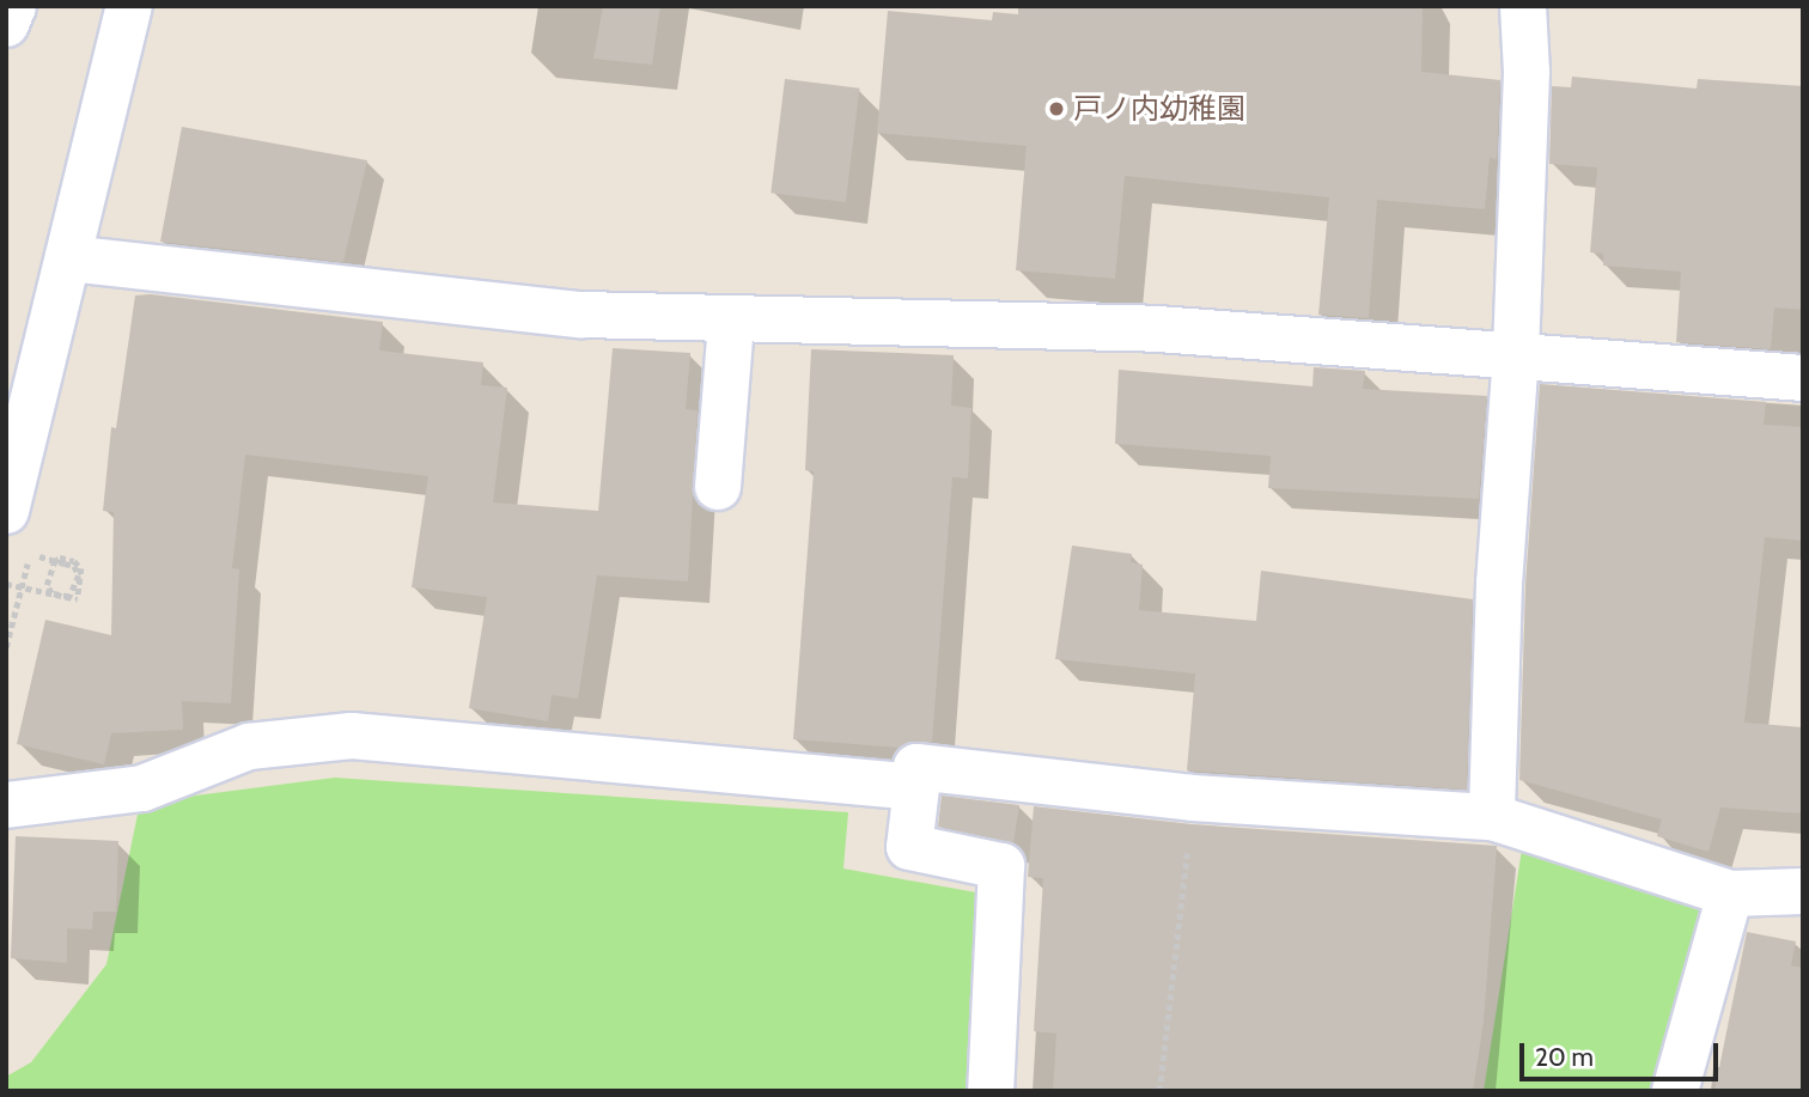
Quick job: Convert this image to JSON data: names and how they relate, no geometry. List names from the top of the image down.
{
  "places": ["戸ノ内幼稚園"],
  "scale_bar": "20 m"
}
